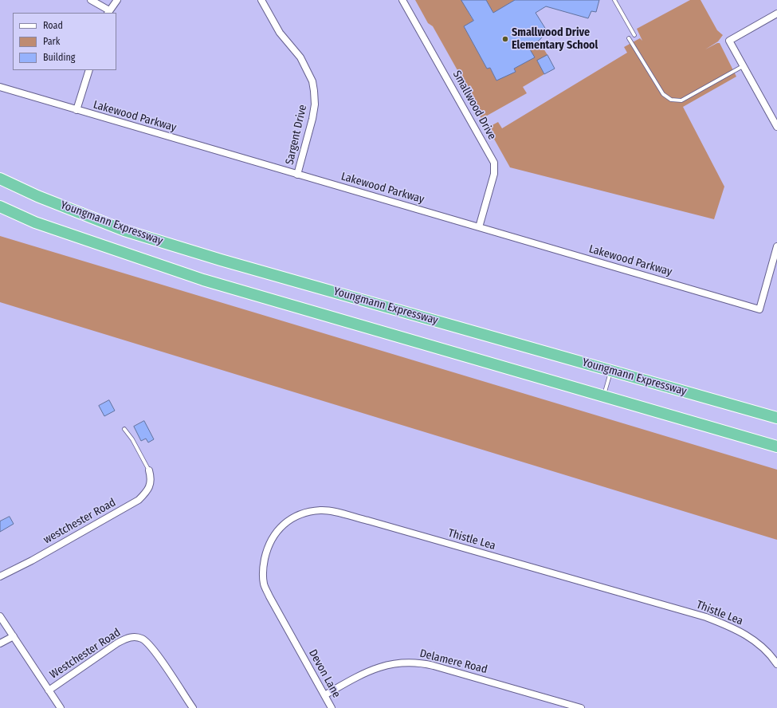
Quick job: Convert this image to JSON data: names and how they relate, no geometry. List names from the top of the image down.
{
  "streets": {
    "highway": ["Youngmann Expressway"],
    "street": [
      "Smallwood Drive",
      "Lakewood Parkway",
      "Sargent Drive",
      "westchester Road",
      "Thistle Lea",
      "Westchester Road",
      "Delamere Road",
      "Devon Lane"
    ]
  },
  "crossings": [
    ["Smallwood Drive", "Lakewood Parkway"],
    ["Lakewood Parkway", "Sargent Drive"],
    ["Thistle Lea", "Devon Lane"],
    ["Delamere Road", "Devon Lane"]
  ],
  "places": ["Smallwood Drive Elementary School"],
  "legend": ["Road", "Park", "Building"]
}
